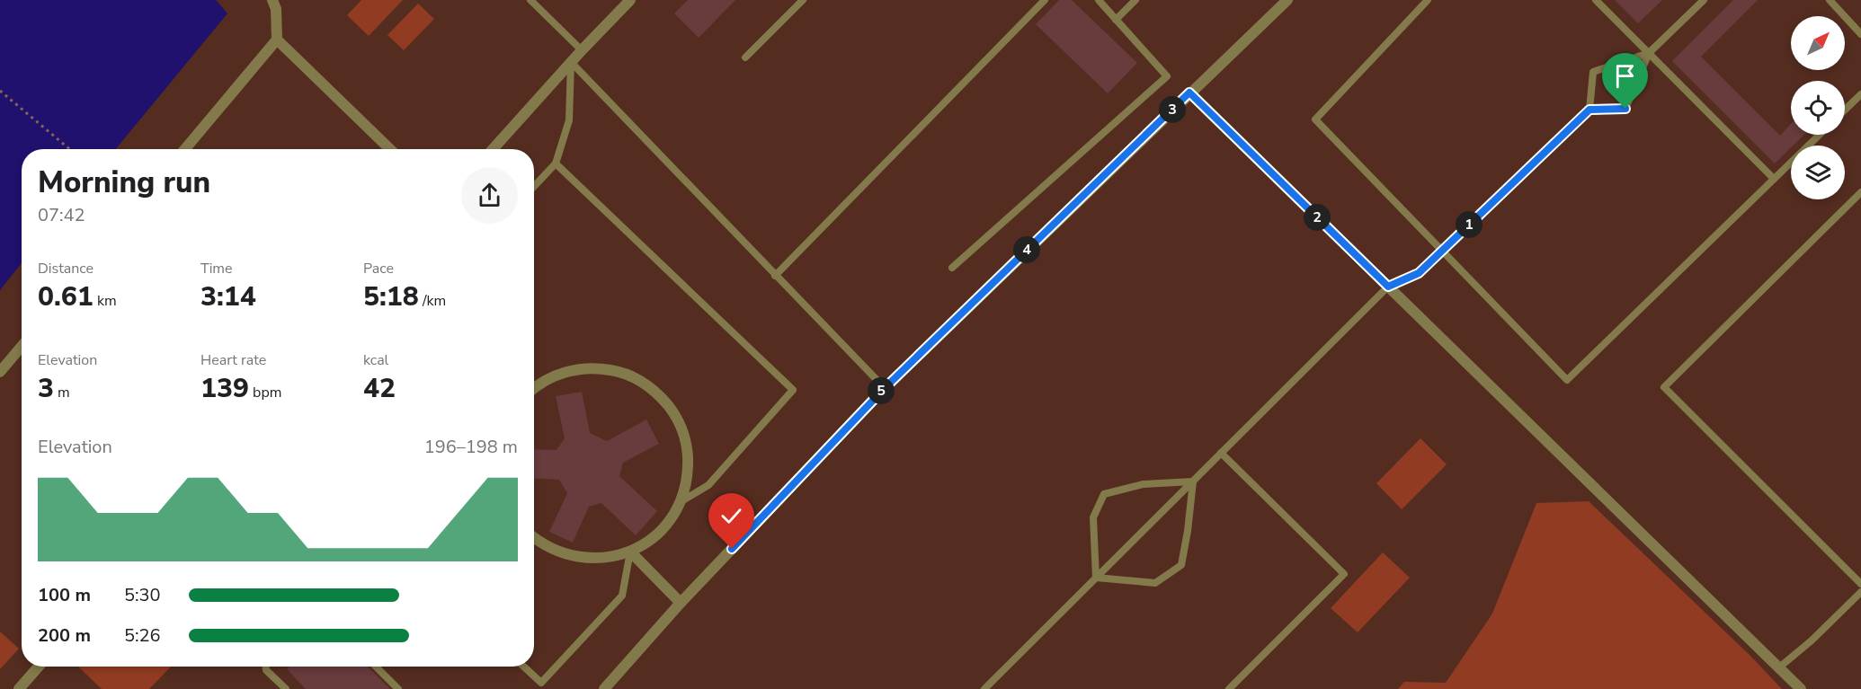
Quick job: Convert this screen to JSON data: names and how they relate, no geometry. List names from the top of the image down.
{
  "north": "top right",
  "page": {
    "pins": [
      "3",
      "2",
      "1",
      "4",
      "5"
    ],
    "heading": ["Morning run", "07:42"],
    "stats": [
      ["Distance", "0.61 km"],
      ["Time", "3:14"],
      ["Pace", "5:18 /km"],
      ["Elevation", "3 m"],
      ["Heart rate", "139 bpm"],
      ["kcal", "42"]
    ],
    "chart": ["Elevation", "196–198 m"],
    "list": [
      {
        "name": "100 m",
        "note": "5:30"
      },
      {
        "name": "200 m",
        "note": "5:26"
      }
    ]
  }
}
